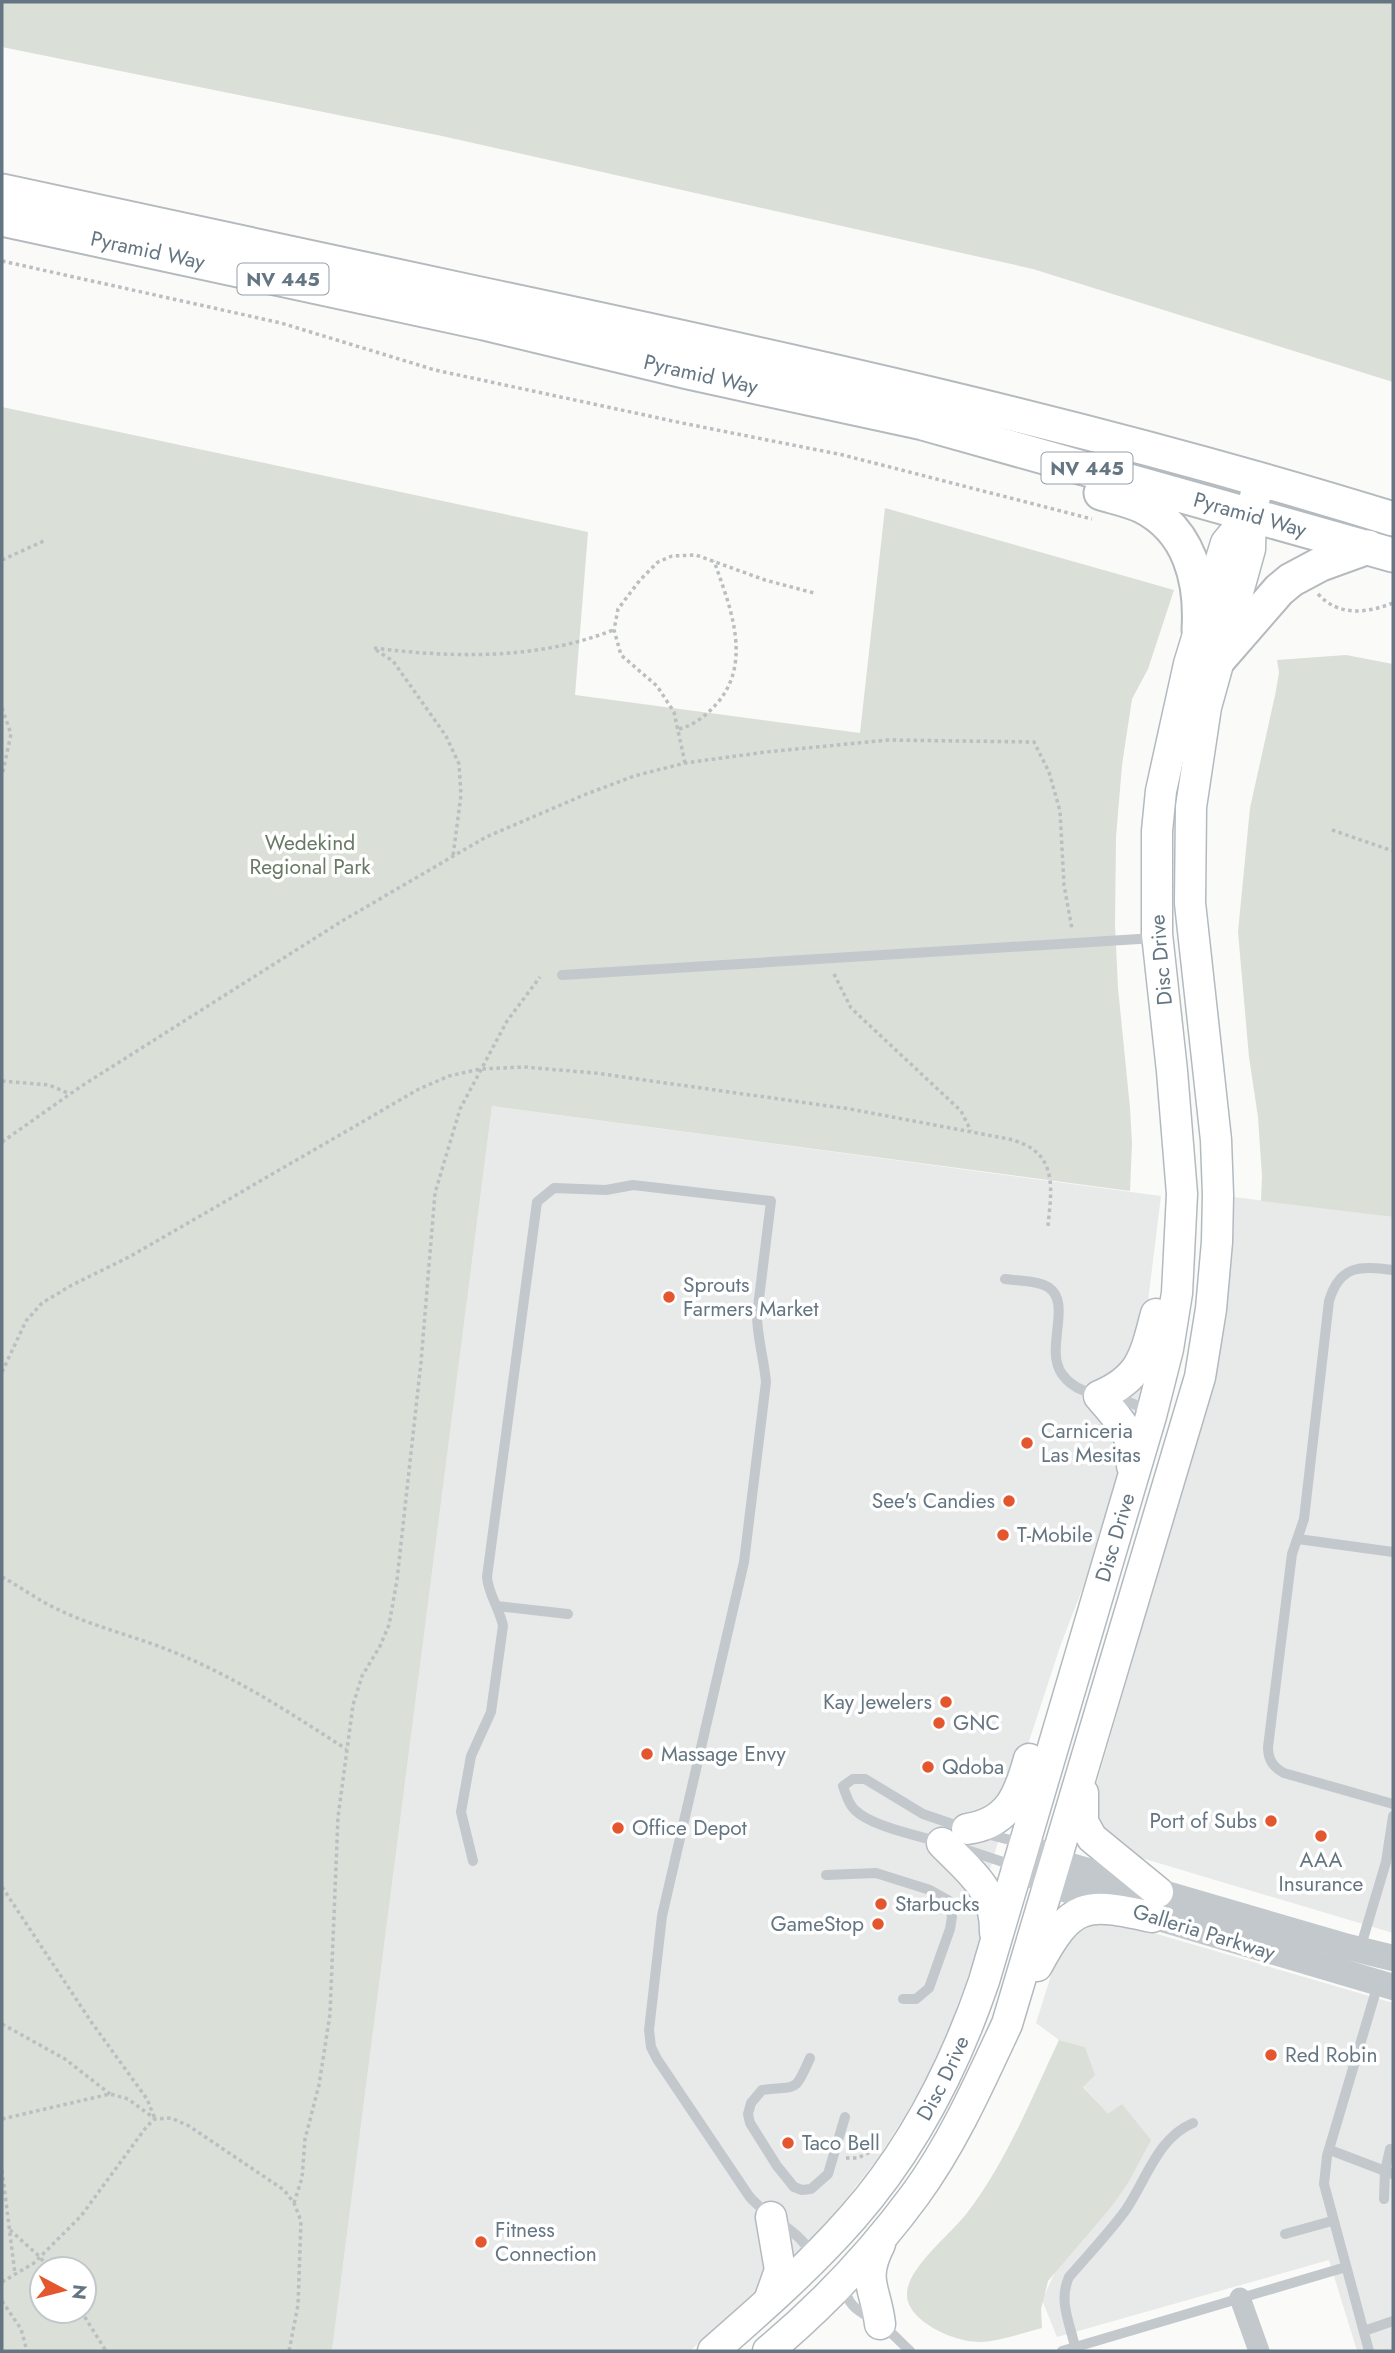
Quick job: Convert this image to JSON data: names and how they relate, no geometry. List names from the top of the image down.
{
  "streets": {
    "main road": ["Pyramid Way", "NV 445", "Disc Drive"],
    "street": ["Galleria Parkway"]
  },
  "crossings": [
    ["Pyramid Way", "Disc Drive"],
    ["Disc Drive", "Galleria Parkway"]
  ],
  "parks": ["Wedekind Regional Park"],
  "places": [
    "Sprouts Farmers Market",
    "Carniceria Las Mesitas",
    "See's Candies",
    "T-Mobile",
    "Kay Jewelers",
    "GNC",
    "Massage Envy",
    "Qdoba",
    "Port of Subs",
    "Office Depot",
    "AAA Insurance",
    "Starbucks",
    "GameStop",
    "Red Robin",
    "Taco Bell",
    "Fitness Connection"
  ],
  "north": "right"
}
